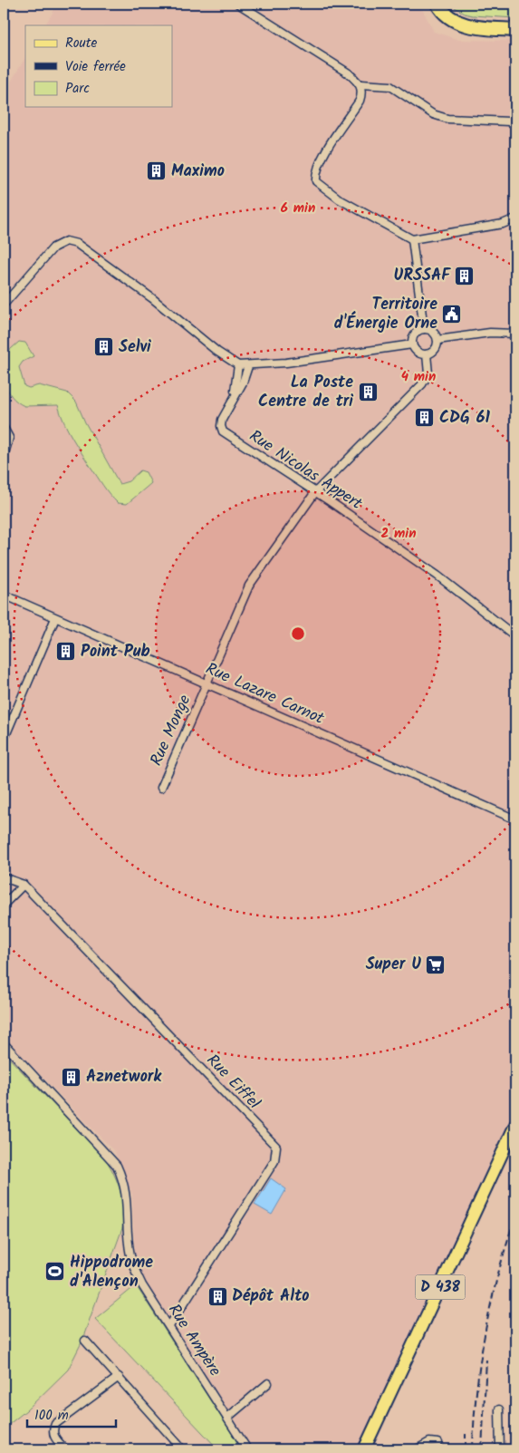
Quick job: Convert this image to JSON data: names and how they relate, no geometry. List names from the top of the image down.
{
  "streets": {
    "main road": ["D 438"],
    "street": [
      "Rue Nicolas Appert",
      "Rue Lazare Carnot",
      "Rue Monge",
      "Rue Eiffel",
      "Rue Ampère"
    ]
  },
  "crossings": [
    ["Rue Nicolas Appert", "Rue Monge"],
    ["Rue Lazare Carnot", "Rue Monge"],
    ["Rue Eiffel", "Rue Ampère"]
  ],
  "places": {
    "building": [
      "Maximo",
      "URSSAF",
      "Selvi",
      "La Poste Centre de tri",
      "CDG 61",
      "Point Pub",
      "Aznetwork",
      "Dépôt Alto"
    ],
    "public building": ["Territoire d'Énergie Orne"],
    "supermarket": ["Super U"],
    "sports": ["Hippodrome d'Alençon"]
  },
  "legend": ["Route", "Voie ferrée", "Parc"],
  "scale_bar": "100 m",
  "rings": ["6 min", "4 min", "2 min"]
}
